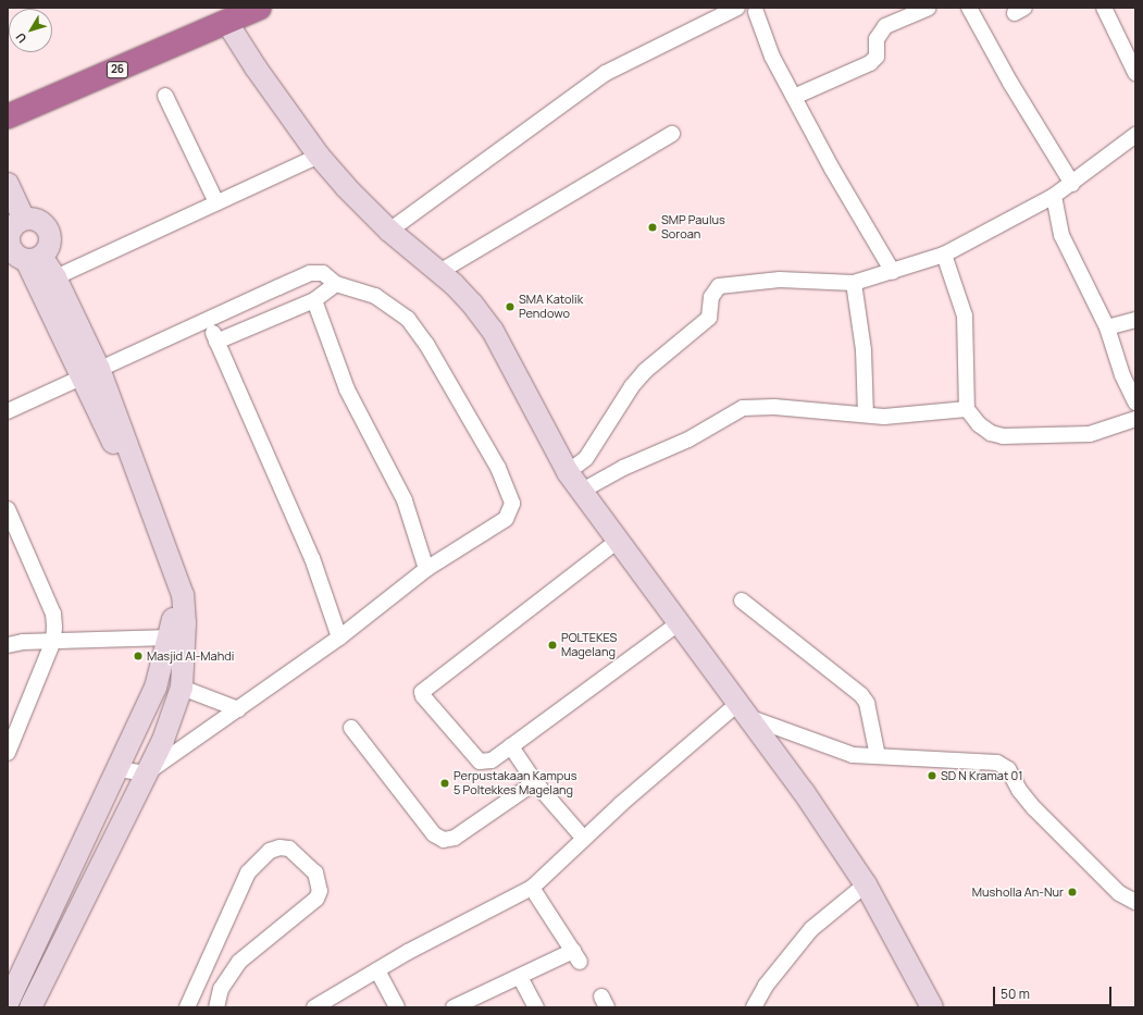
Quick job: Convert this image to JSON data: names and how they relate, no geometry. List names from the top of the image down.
{
  "streets": {
    "highway": ["26"]
  },
  "places": [
    "SMP Paulus Soroan",
    "SMA Katolik Pendowo",
    "POLTEKES Magelang",
    "Masjid Al-Mahdi",
    "SD N Kramat 01",
    "Perpustakaan Kampus 5 Poltekkes Magelang",
    "Musholla An-Nur"
  ],
  "scale_bar": "50 m",
  "north": "bottom left"
}
